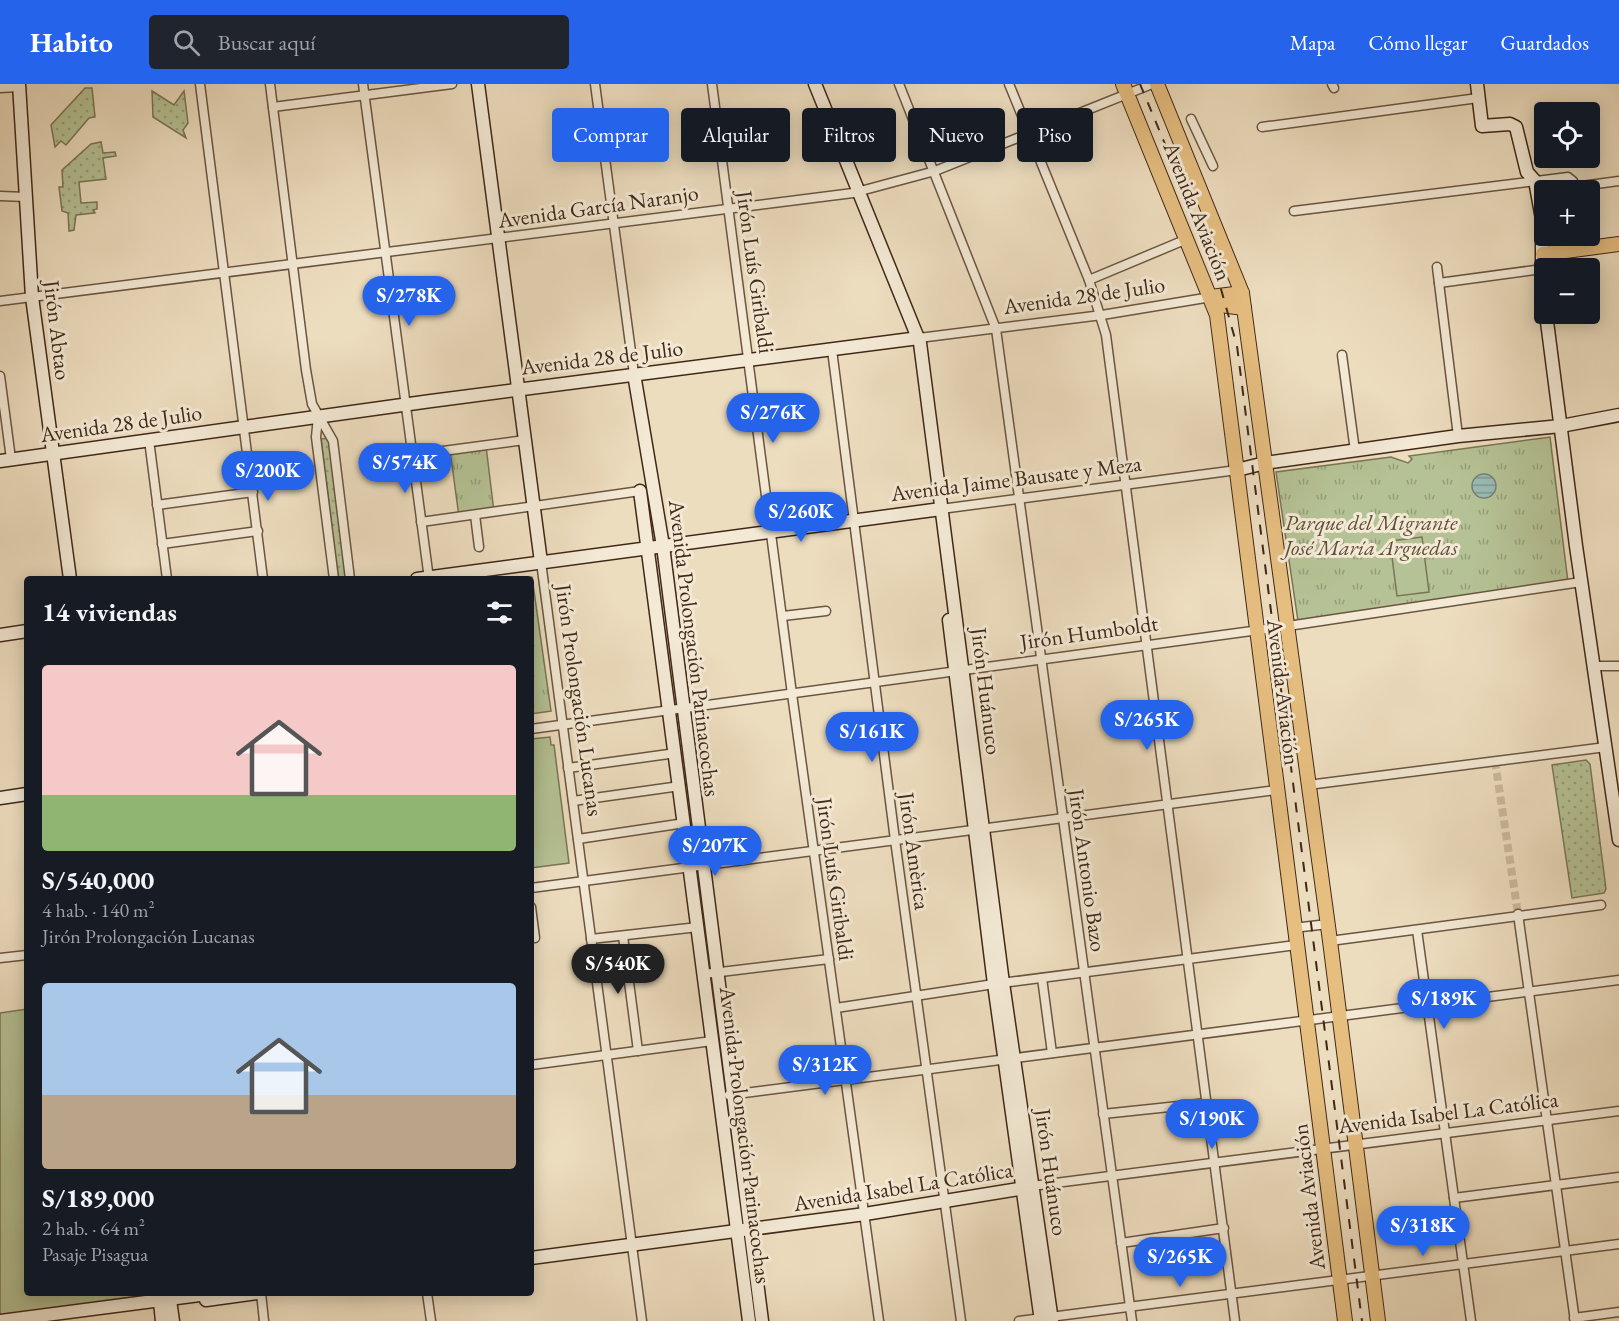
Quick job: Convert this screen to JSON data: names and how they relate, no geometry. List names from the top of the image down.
{
  "streets": {
    "main road": ["Avenida Aviación", "Avenida 28 de Julio"],
    "street": [
      "Avenida García Naranjo",
      "Jirón Luís Giribaldi",
      "Jirón Abtao",
      "Avenida Jaime Bausate y Meza",
      "Jirón Humboldt",
      "Avenida Prolongación Parinacochas",
      "Jirón Huánuco",
      "Jirón Prolongación Lucanas",
      "Jirón Amèrica",
      "Jirón Antonio Bazo",
      "Avenida Isabel La Católica"
    ]
  },
  "crossings": [
    ["Avenida García Naranjo", "Avenida Aviación"],
    ["Avenida García Naranjo", "Jirón Luís Giribaldi"],
    ["Avenida García Naranjo", "Jirón Abtao"],
    ["Avenida García Naranjo", "Jirón Huánuco"],
    ["Avenida García Naranjo", "Jirón Prolongación Lucanas"],
    ["Avenida García Naranjo", "Jirón Antonio Bazo"],
    ["Avenida Aviación", "Avenida 28 de Julio"],
    ["Avenida Aviación", "Avenida Jaime Bausate y Meza"],
    ["Avenida Aviación", "Jirón Humboldt"],
    ["Avenida Aviación", "Avenida Isabel La Católica"],
    ["Jirón Luís Giribaldi", "Avenida 28 de Julio"],
    ["Jirón Luís Giribaldi", "Avenida Jaime Bausate y Meza"],
    ["Jirón Luís Giribaldi", "Jirón Humboldt"],
    ["Jirón Luís Giribaldi", "Avenida Isabel La Católica"],
    ["Avenida 28 de Julio", "Jirón Abtao"],
    ["Avenida 28 de Julio", "Avenida Prolongación Parinacochas"],
    ["Avenida 28 de Julio", "Jirón Huánuco"],
    ["Avenida 28 de Julio", "Jirón Prolongación Lucanas"],
    ["Avenida 28 de Julio", "Jirón Amèrica"],
    ["Avenida 28 de Julio", "Jirón Antonio Bazo"],
    ["Avenida Jaime Bausate y Meza", "Avenida Prolongación Parinacochas"],
    ["Avenida Jaime Bausate y Meza", "Jirón Huánuco"],
    ["Avenida Jaime Bausate y Meza", "Jirón Prolongación Lucanas"],
    ["Avenida Jaime Bausate y Meza", "Jirón Amèrica"],
    ["Avenida Jaime Bausate y Meza", "Jirón Antonio Bazo"],
    ["Jirón Humboldt", "Avenida Prolongación Parinacochas"],
    ["Jirón Humboldt", "Jirón Huánuco"],
    ["Jirón Humboldt", "Jirón Prolongación Lucanas"],
    ["Jirón Humboldt", "Jirón Amèrica"],
    ["Jirón Humboldt", "Jirón Antonio Bazo"],
    ["Avenida Prolongación Parinacochas", "Avenida Isabel La Católica"],
    ["Jirón Huánuco", "Avenida Isabel La Católica"],
    ["Jirón Prolongación Lucanas", "Avenida Isabel La Católica"],
    ["Jirón Amèrica", "Avenida Isabel La Católica"],
    ["Jirón Antonio Bazo", "Avenida Isabel La Católica"]
  ],
  "parks": ["Parque del Migrante José María Arguedas"],
  "page": {
    "header": "Habito",
    "search": "Buscar aquí",
    "nav": ["Mapa", "Cómo llegar", "Guardados"],
    "map_buttons": ["+", "−"],
    "chip": [
      "Comprar",
      "Alquilar",
      "Filtros",
      "Nuevo",
      "Piso"
    ],
    "price": [
      "S/278K",
      "S/276K",
      "S/574K",
      "S/200K",
      "S/260K",
      "S/265K",
      "S/161K",
      "S/207K",
      "S/540K",
      "S/189K",
      "S/312K",
      "S/190K",
      "S/318K",
      "S/265K"
    ],
    "heading": "14 viviendas",
    "list": [
      {
        "name": "S/540,000",
        "note": "4 hab. · 140 m² · Jirón Prolongación Lucanas"
      },
      {
        "name": "S/189,000",
        "note": "2 hab. · 64 m² · Pasaje Pisagua"
      }
    ]
  }
}
